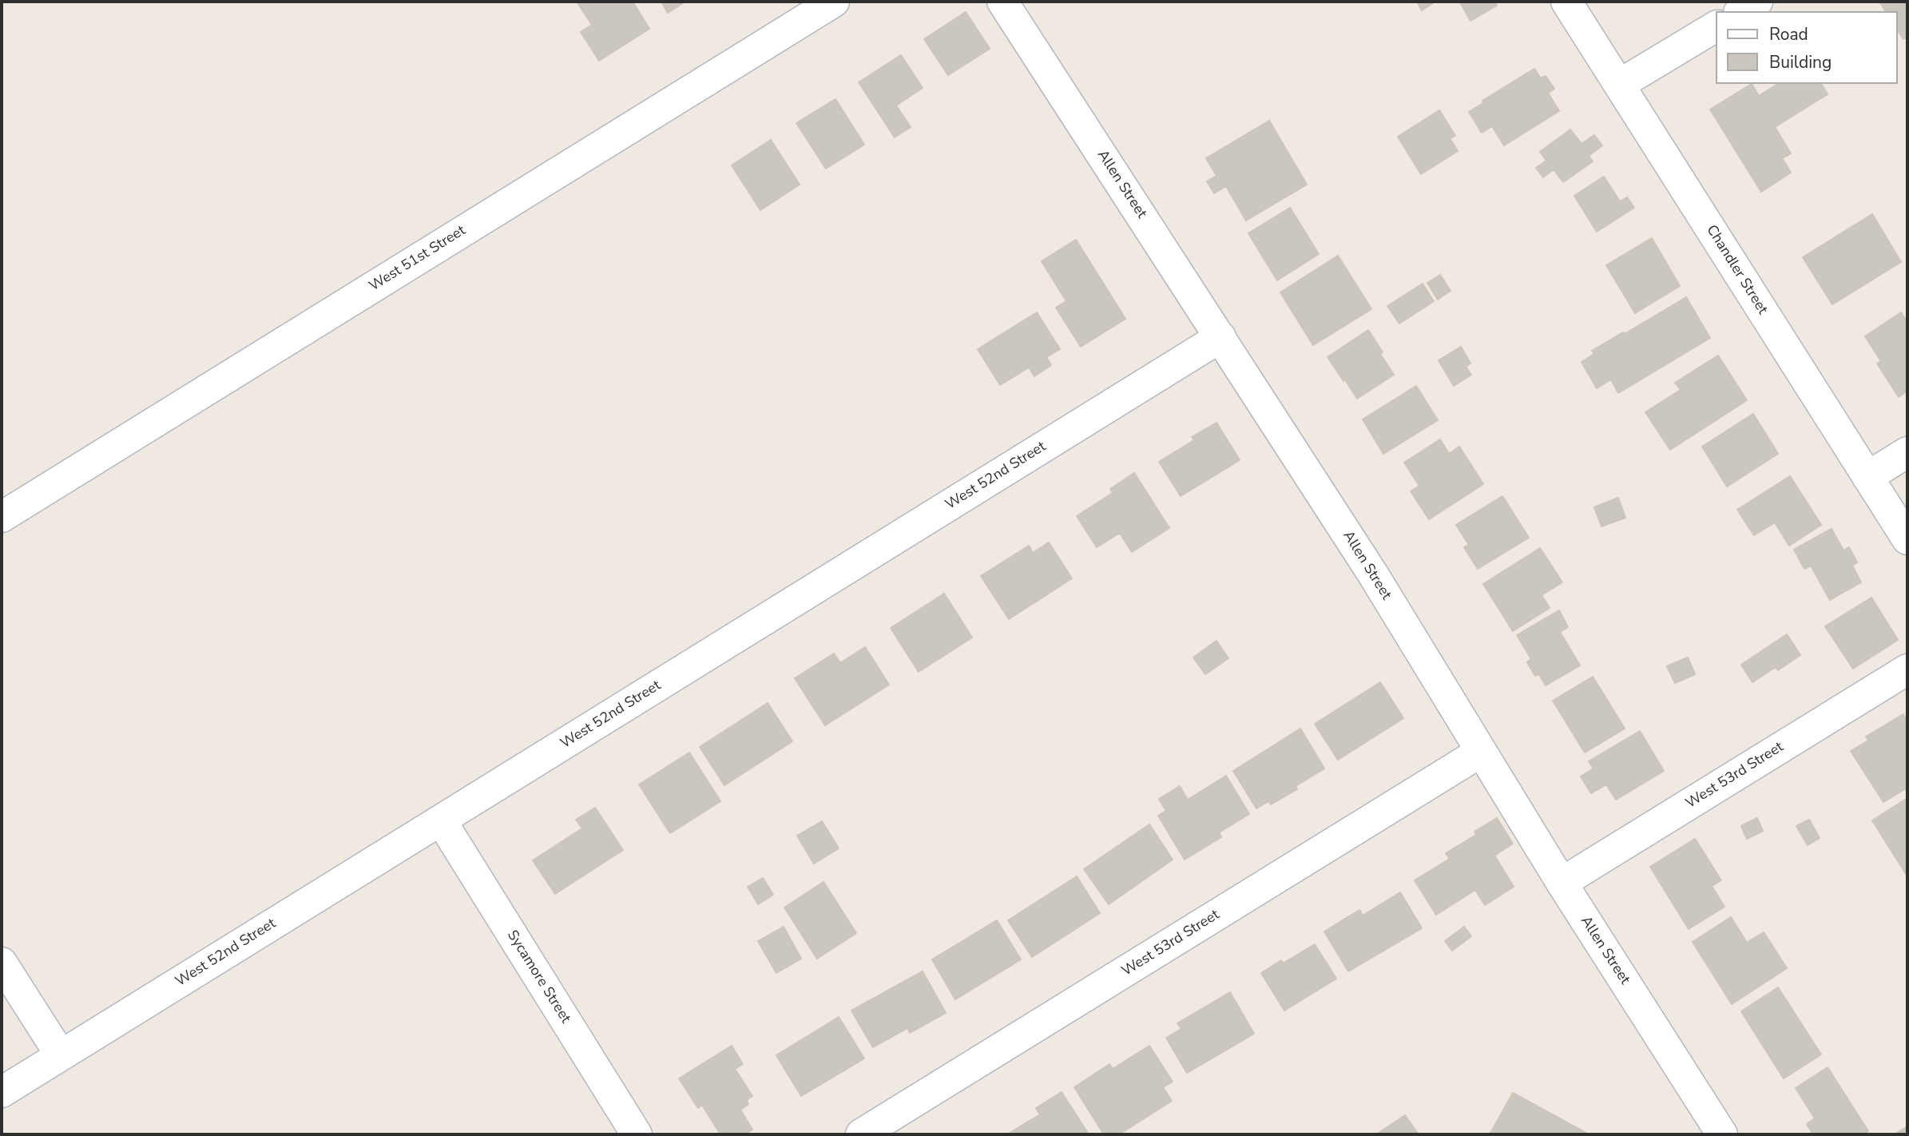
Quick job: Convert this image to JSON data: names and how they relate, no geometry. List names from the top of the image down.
{
  "streets": {
    "street": [
      "Allen Street",
      "West 51st Street",
      "Chandler Street",
      "West 52nd Street",
      "West 53rd Street",
      "Sycamore Street"
    ]
  },
  "crossings": [
    ["Allen Street", "West 52nd Street"],
    ["Allen Street", "West 53rd Street"],
    ["West 52nd Street", "Sycamore Street"]
  ],
  "legend": ["Road", "Building"]
}
